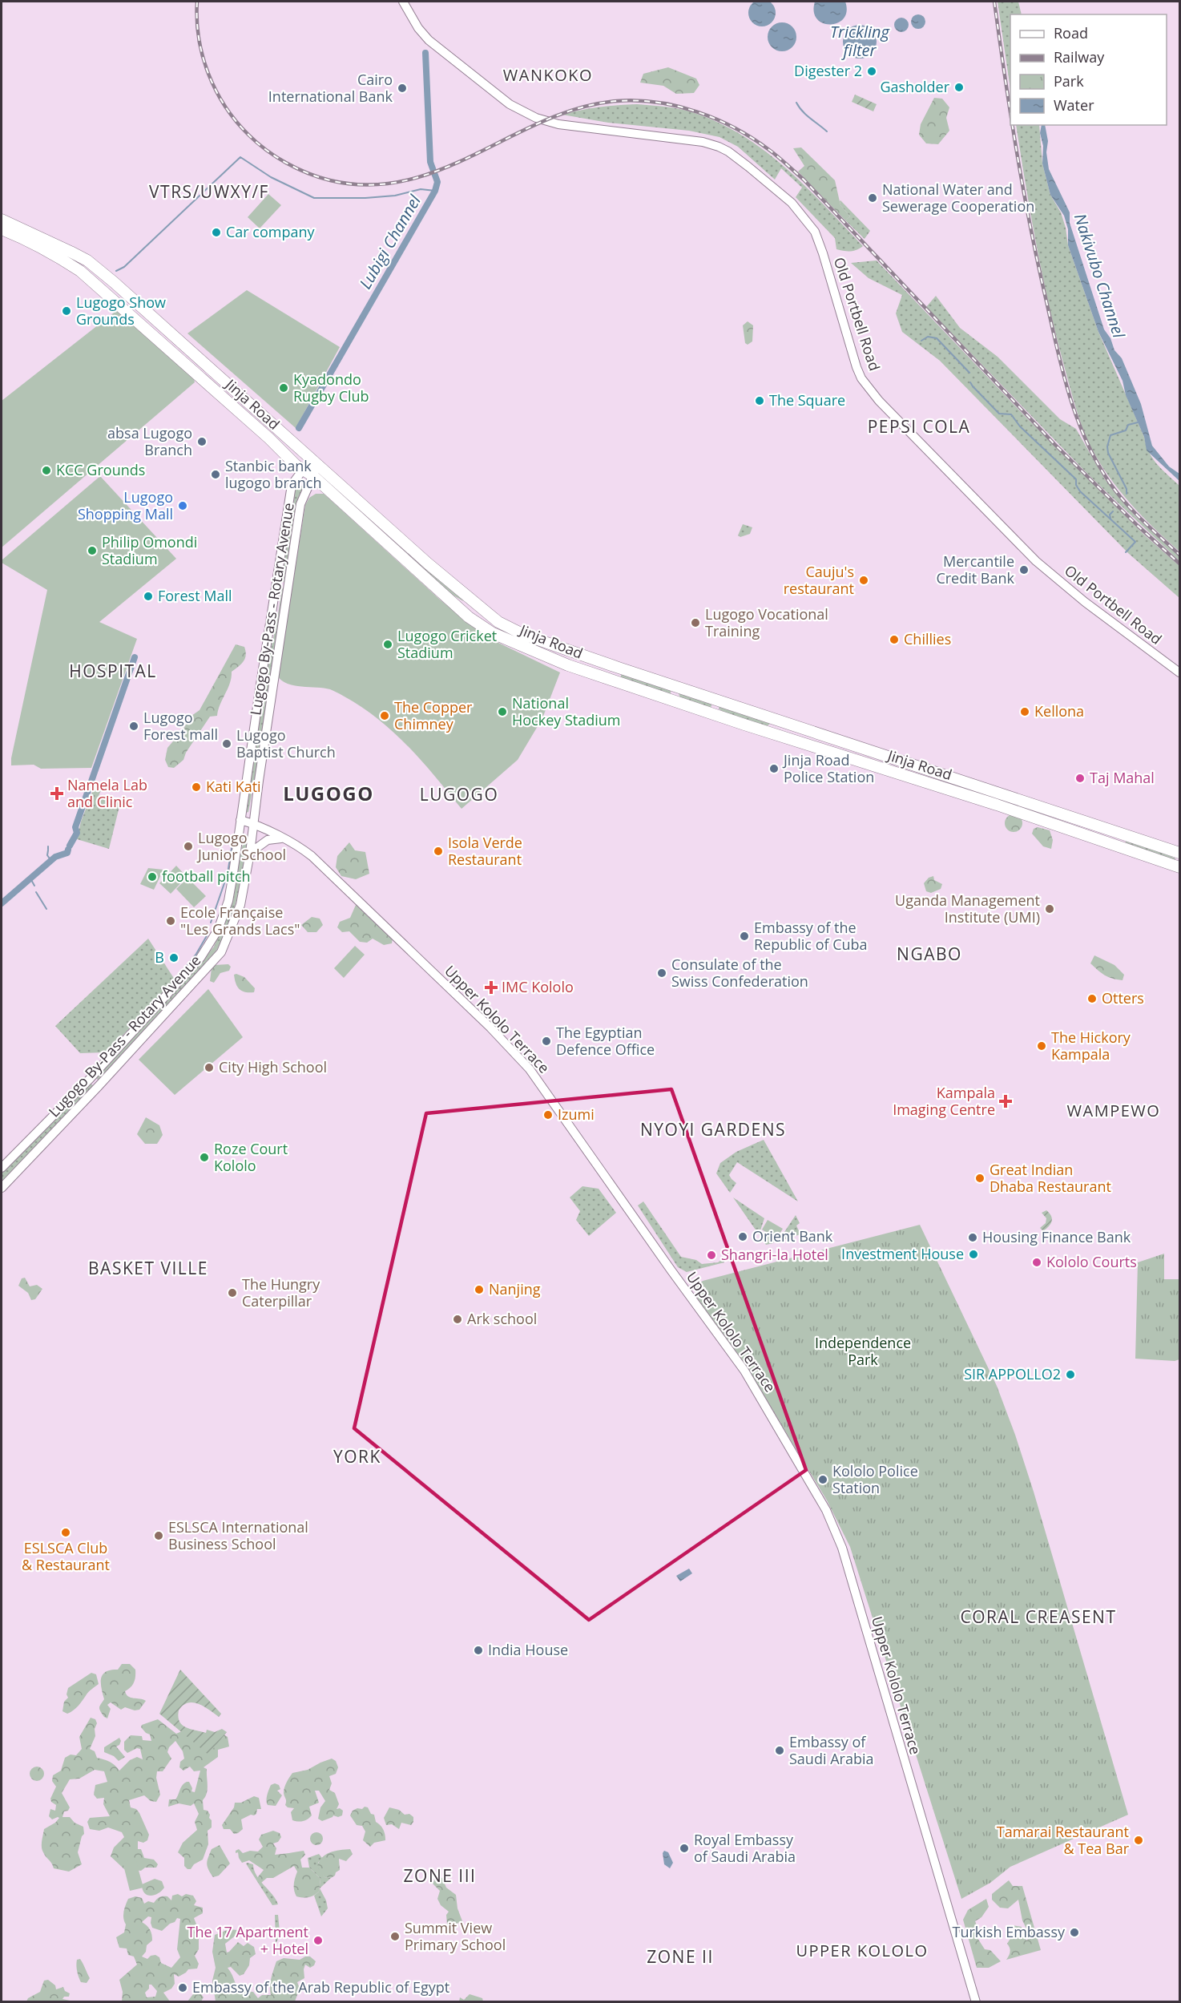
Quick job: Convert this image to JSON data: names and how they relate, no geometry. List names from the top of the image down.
{
  "streets": {
    "highway": ["Jinja Road"],
    "main road": ["Old Portbell Road", "Lugogo By-Pass - Rotary Avenue", "Upper Kololo Terrace"]
  },
  "crossings": [
    ["Jinja Road", "Lugogo By-Pass - Rotary Avenue"],
    ["Lugogo By-Pass - Rotary Avenue", "Upper Kololo Terrace"]
  ],
  "districts": [
    "WANKOKO",
    "VTRS/UWXY/F",
    "PEPSI COLA",
    "HOSPITAL",
    "LUGOGO",
    "LUGOGO",
    "NGABO",
    "WAMPEWO",
    "NYOYI GARDENS",
    "BASKET VILLE",
    "YORK",
    "CORAL CREASENT",
    "ZONE III",
    "UPPER KOLOLO",
    "ZONE II"
  ],
  "water": ["Trickling filter", "Lubigi Channel", "Nakivubo Channel"],
  "parks": ["Independence Park"],
  "places": {
    "other": [
      "Digester 2",
      "Gasholder",
      "Cairo International Bank",
      "National Water and Sewerage Cooperation",
      "Car company",
      "Lugogo Show Grounds",
      "Kyadondo Rugby Club",
      "The Square",
      "absa Lugogo Branch",
      "KCC Grounds",
      "Stanbic bank lugogo branch",
      "Lugogo Shopping Mall",
      "Philip Omondi Stadium",
      "Mercantile Credit Bank",
      "Cauju's restaurant",
      "Forest Mall",
      "Lugogo Vocational Training",
      "Chillies",
      "Lugogo Cricket Stadium",
      "National Hockey Stadium",
      "Kellona",
      "The Copper Chimney",
      "Lugogo Forest mall",
      "Lugogo Baptist Church",
      "Jinja Road Police Station",
      "Taj Mahal",
      "Kati Kati",
      "Lugogo Junior School",
      "Isola Verde Restaurant",
      "football pitch",
      "Uganda Management Institute (UMI)",
      "Ecole Française \"Les Grands Lacs\"",
      "Embassy of the Republic of Cuba",
      "B",
      "Consulate of the Swiss Confederation",
      "Otters",
      "The Egyptian Defence Office",
      "The Hickory Kampala",
      "City High School",
      "Izumi",
      "Roze Court Kololo",
      "Great Indian Dhaba Restaurant",
      "Orient Bank",
      "Housing Finance Bank",
      "Investment House",
      "Shangri-la Hotel",
      "Kololo Courts",
      "Nanjing",
      "The Hungry Caterpillar",
      "Ark school",
      "SIR APPOLLO2",
      "Kololo Police Station",
      "ESLSCA Club & Restaurant",
      "ESLSCA International Business School",
      "India House",
      "Embassy of Saudi Arabia",
      "Tamarai Restaurant & Tea Bar",
      "Royal Embassy of Saudi Arabia",
      "Turkish Embassy",
      "Summit View Primary School",
      "The 17 Apartment + Hotel",
      "Embassy of the Arab Republic of Egypt"
    ],
    "health": ["Namela Lab and Clinic", "IMC Kololo", "Kampala Imaging Centre"]
  },
  "legend": [
    "Road",
    "Railway",
    "Park",
    "Water"
  ]
}
